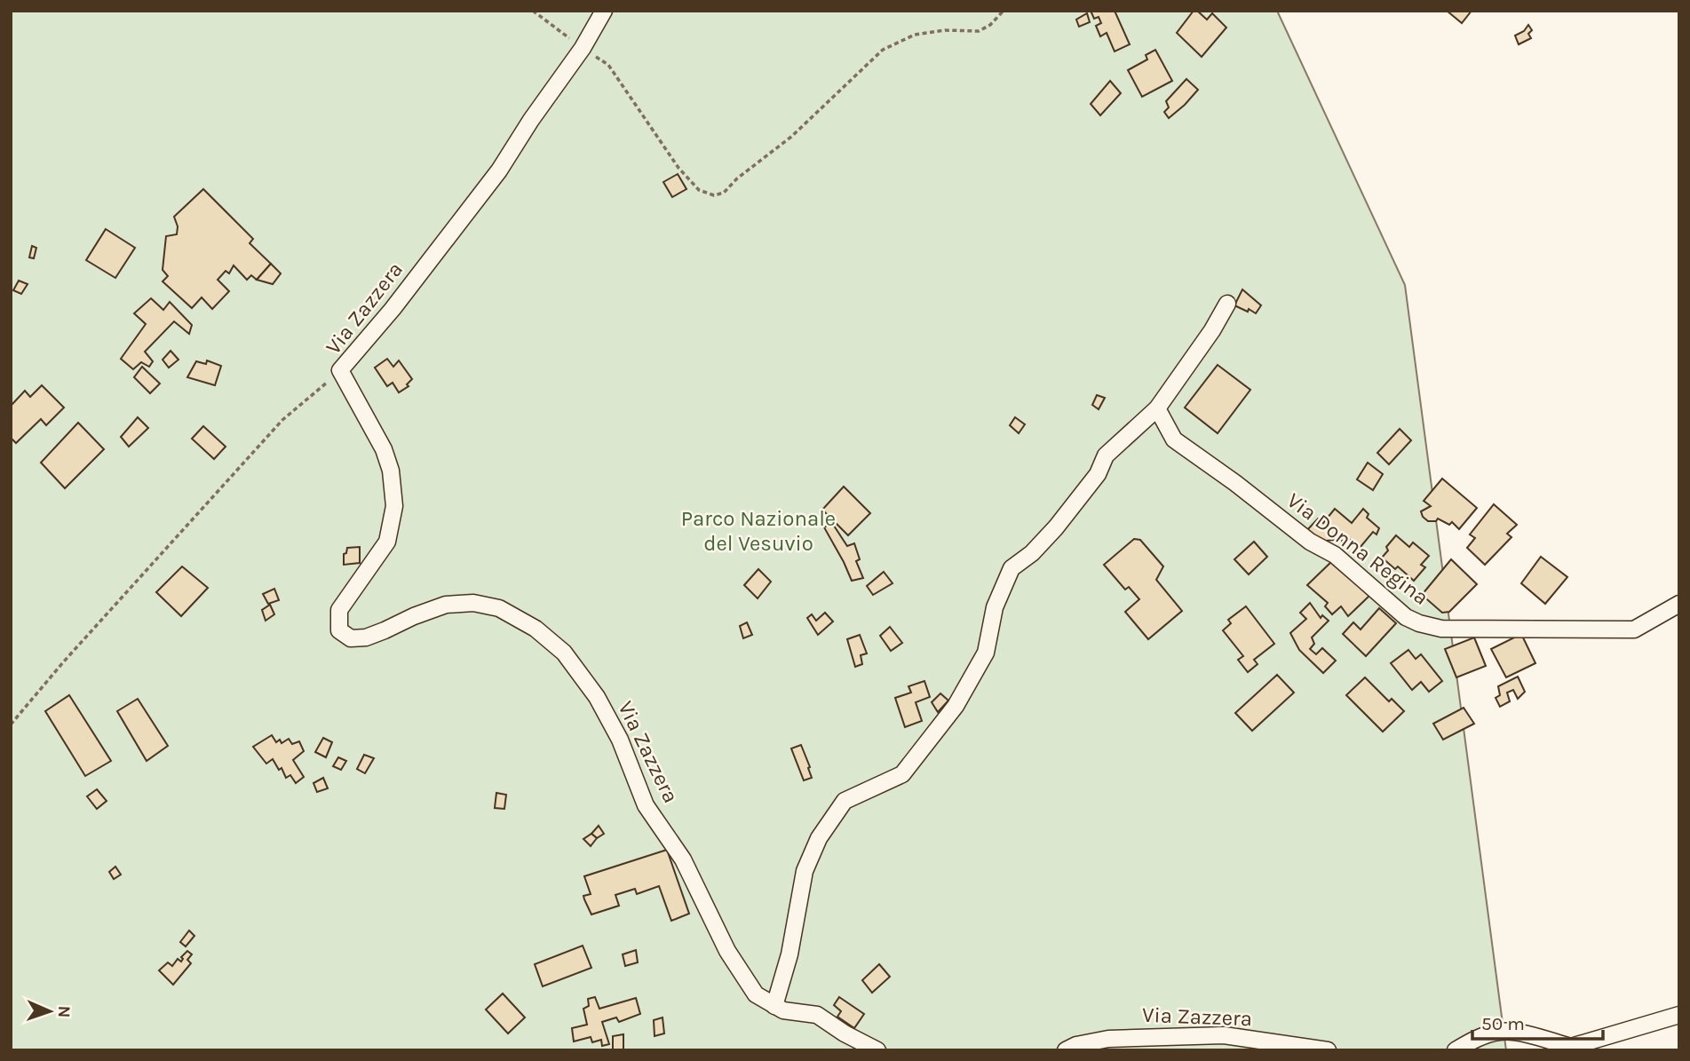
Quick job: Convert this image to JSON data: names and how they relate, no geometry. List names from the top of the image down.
{
  "streets": {
    "street": ["Via Zazzera", "Via Donna Regina"]
  },
  "parks": ["Parco Nazionale del Vesuvio"],
  "scale_bar": "50 m",
  "north": "right"
}
